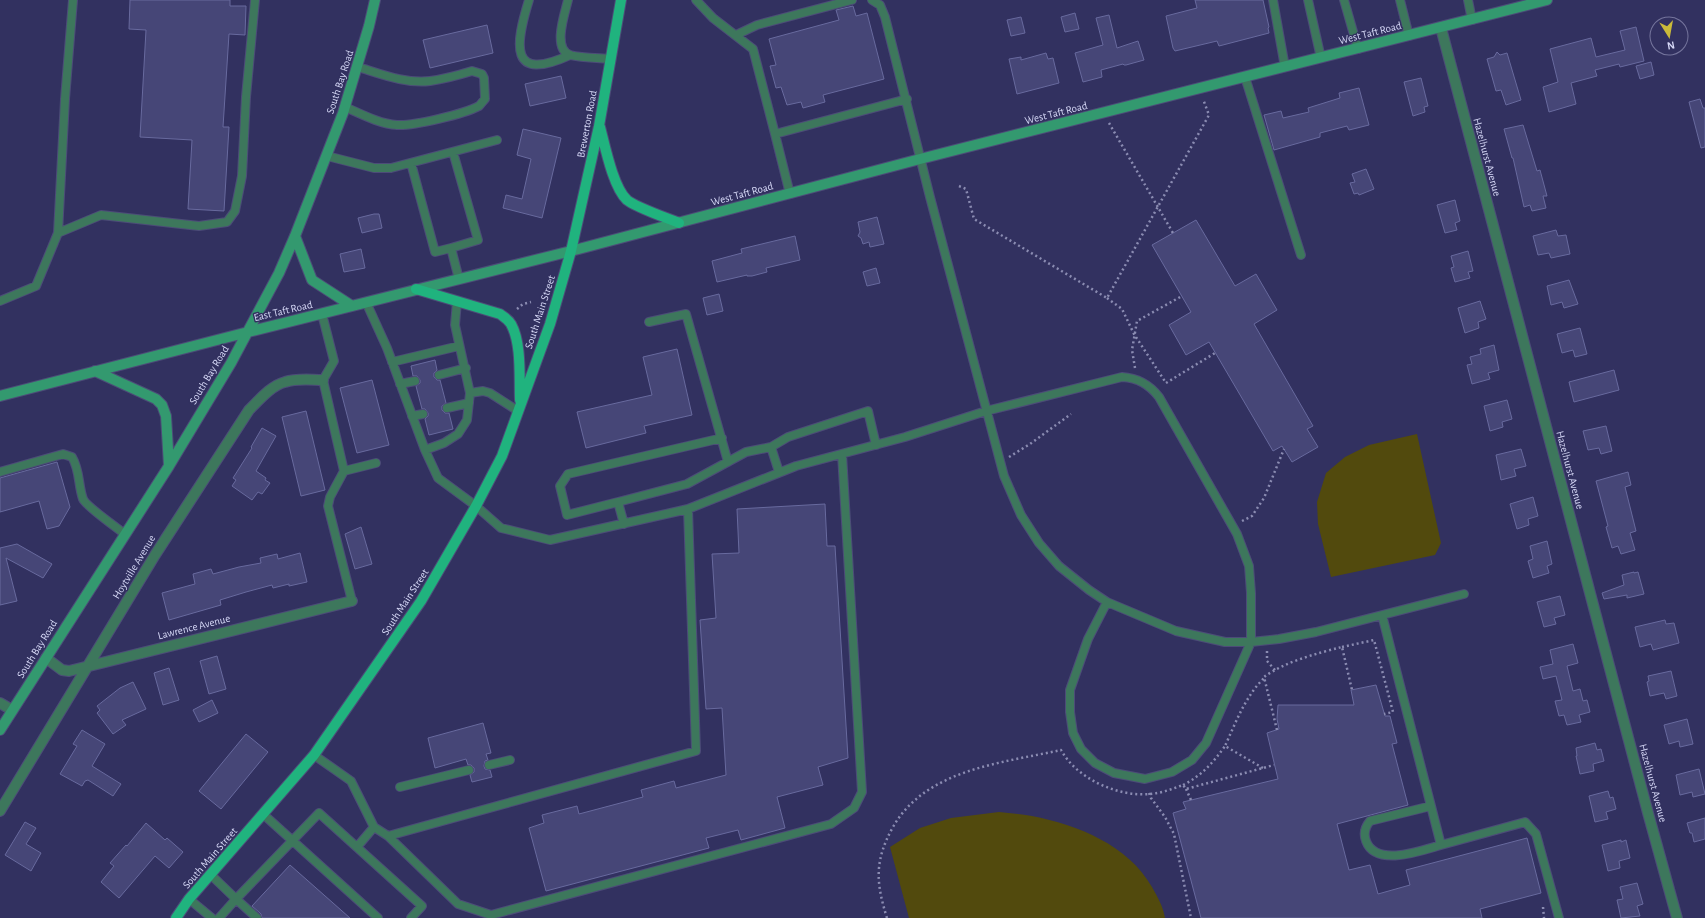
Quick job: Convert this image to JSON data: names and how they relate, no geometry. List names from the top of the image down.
{
  "streets": {
    "main road": [
      "West Taft Road",
      "South Bay Road",
      "Brewerton Road",
      "East Taft Road",
      "South Main Street"
    ],
    "street": ["Hazelhurst Avenue", "Hoytville Avenue", "Lawrence Avenue"]
  },
  "crossings": [
    ["West Taft Road", "Brewerton Road"],
    ["West Taft Road", "Hazelhurst Avenue"],
    ["West Taft Road", "East Taft Road"],
    ["West Taft Road", "South Main Street"],
    ["South Bay Road", "East Taft Road"],
    ["South Bay Road", "Lawrence Avenue"],
    ["Brewerton Road", "East Taft Road"],
    ["Brewerton Road", "South Main Street"],
    ["East Taft Road", "South Main Street"],
    ["Hoytville Avenue", "Lawrence Avenue"]
  ],
  "north": "bottom"
}
